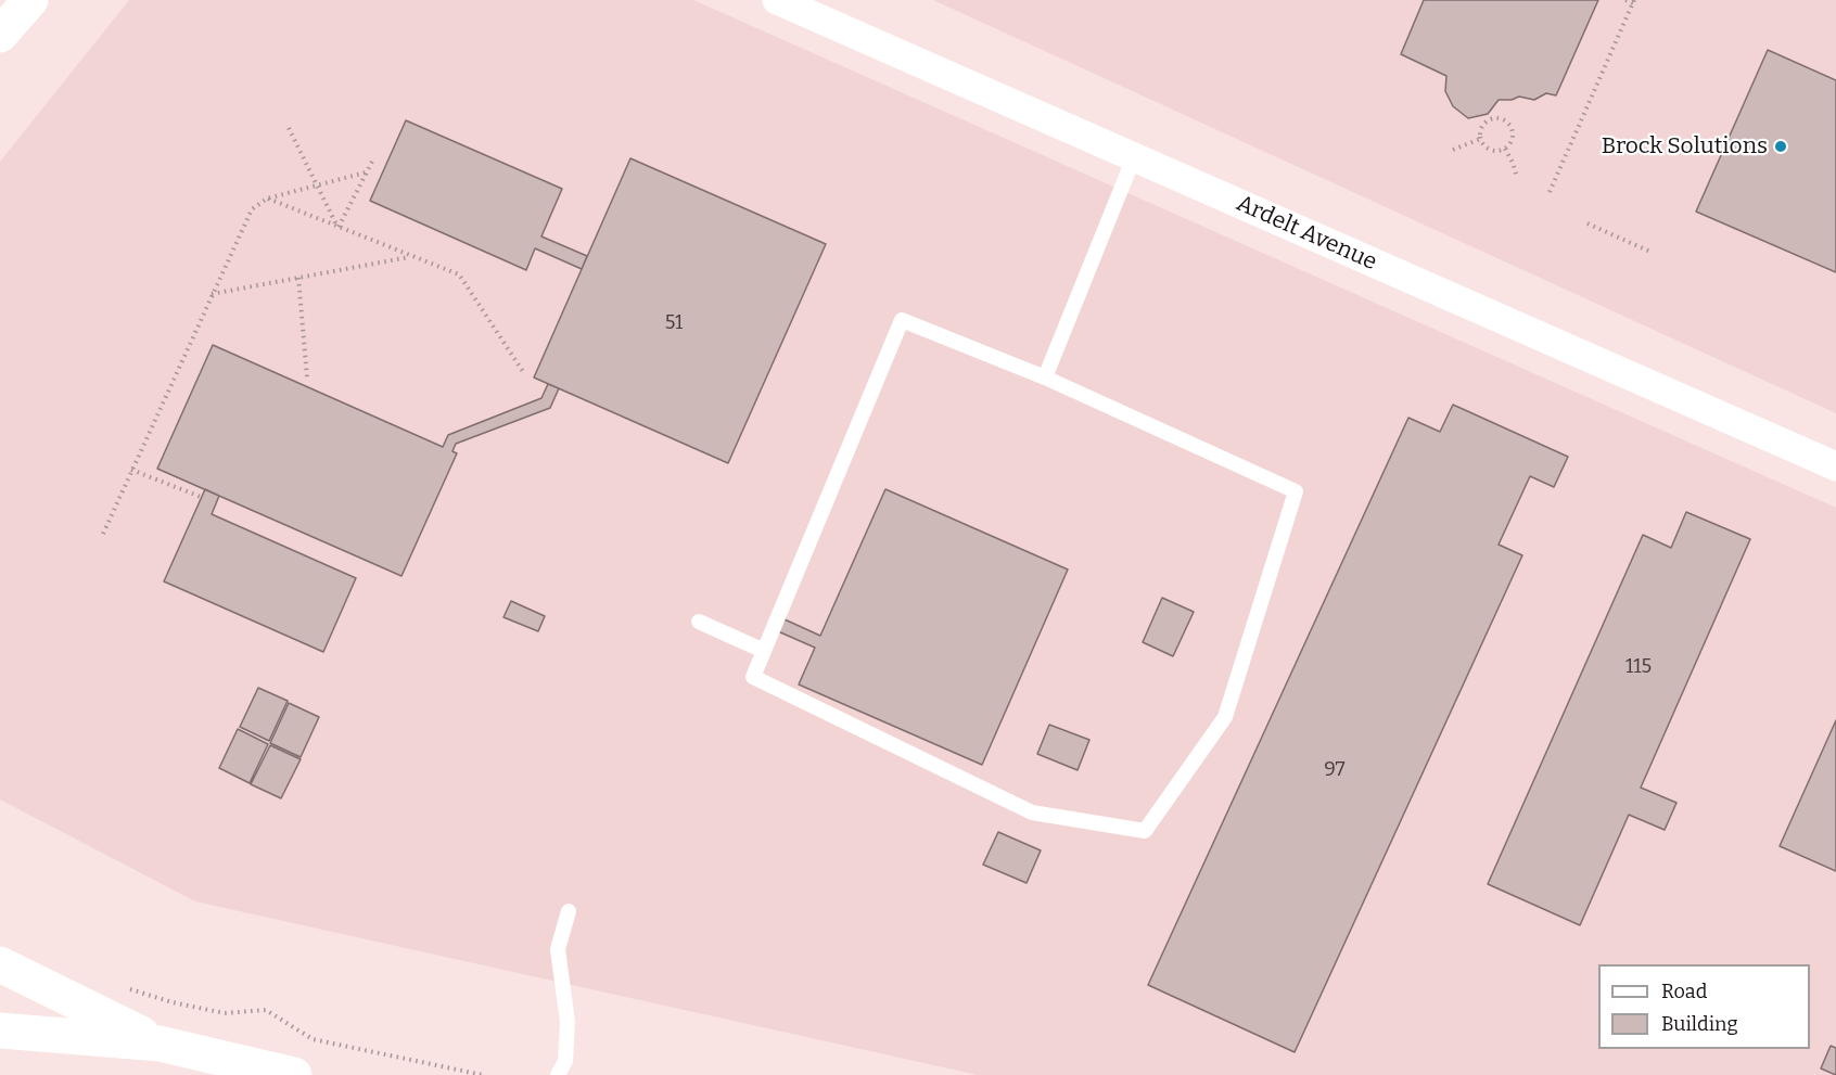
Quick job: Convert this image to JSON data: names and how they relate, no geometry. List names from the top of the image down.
{
  "streets": {
    "street": ["Ardelt Avenue"]
  },
  "places": ["Brock Solutions"],
  "house_numbers": ["51", "115", "97"],
  "legend": ["Road", "Building"]
}
